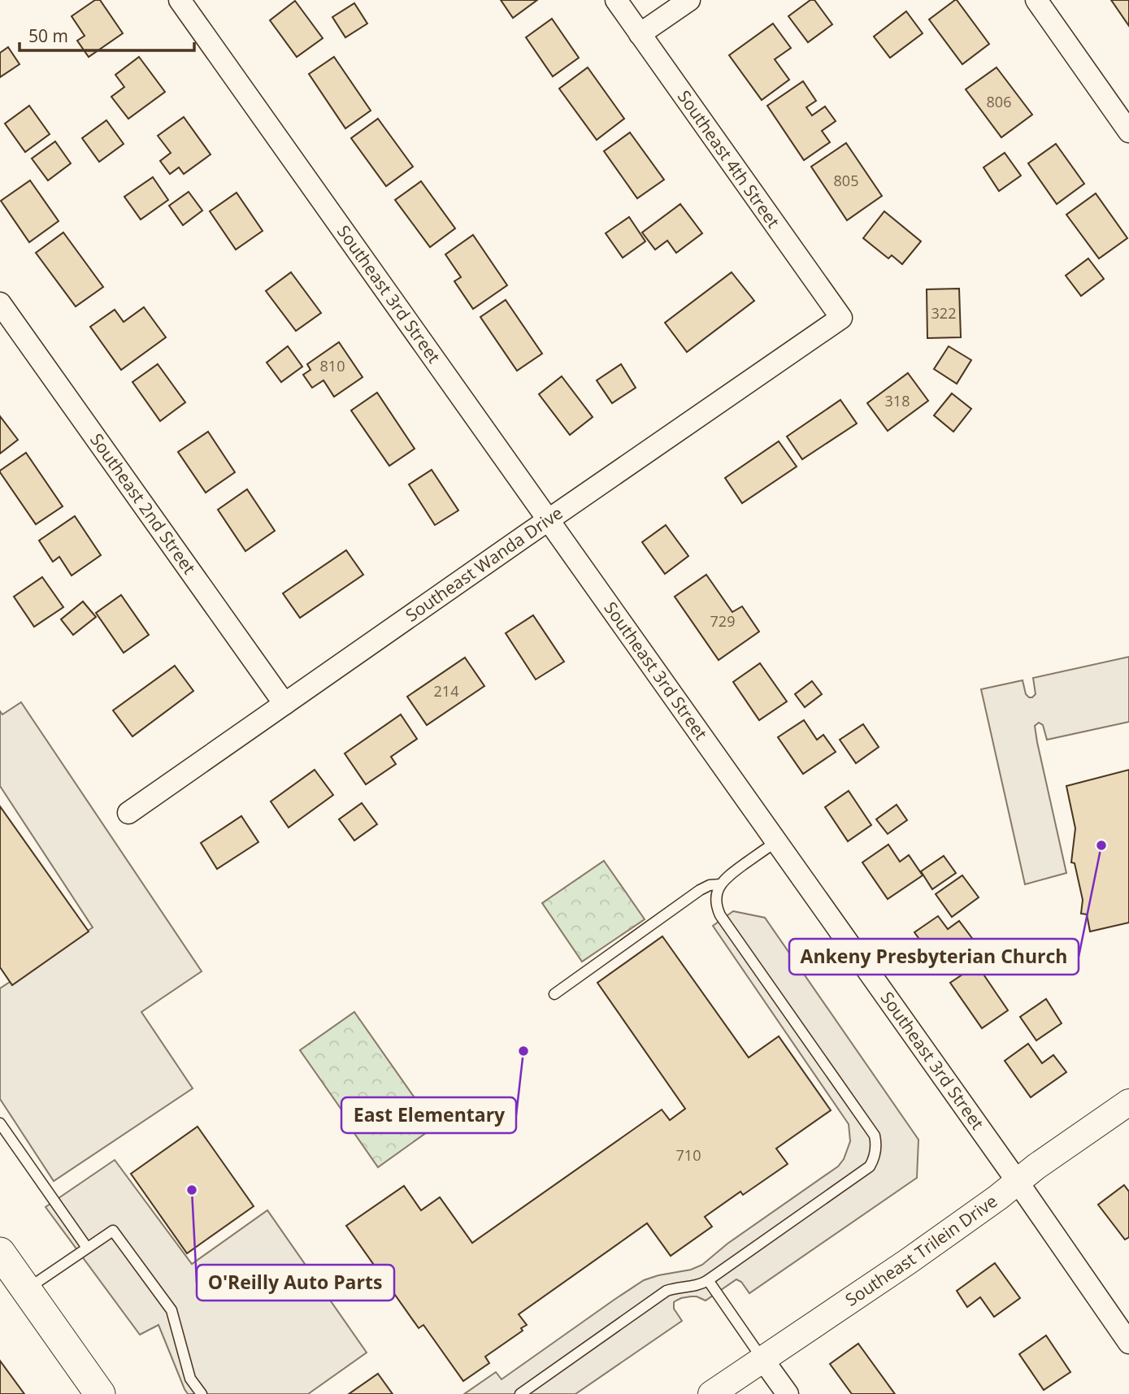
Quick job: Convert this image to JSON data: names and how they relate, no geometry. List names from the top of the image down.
{
  "streets": {
    "street": [
      "Southeast 4th Street",
      "Southeast 3rd Street",
      "Southeast 2nd Street",
      "Southeast Wanda Drive",
      "Southeast Trilein Drive"
    ]
  },
  "crossings": [
    ["Southeast 4th Street", "Southeast Wanda Drive"],
    ["Southeast 3rd Street", "Southeast Wanda Drive"],
    ["Southeast 3rd Street", "Southeast Trilein Drive"],
    ["Southeast 2nd Street", "Southeast Wanda Drive"]
  ],
  "places": ["Ankeny Presbyterian Church", "East Elementary", "O'Reilly Auto Parts"],
  "house_numbers": [
    "806",
    "805",
    "322",
    "810",
    "318",
    "729",
    "214",
    "710"
  ],
  "scale_bar": "50 m"
}
